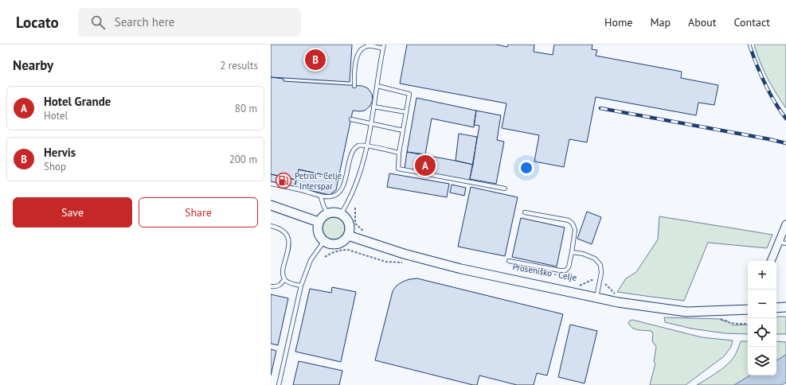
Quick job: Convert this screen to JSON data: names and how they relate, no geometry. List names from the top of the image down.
{
  "streets": {
    "path": ["Proseniško - Celje"]
  },
  "places": {
    "fuel station": ["Petrol - Celje - Interspar"]
  },
  "page": {
    "header": "Locato",
    "search": "Search here",
    "nav": [
      "Home",
      "Map",
      "About",
      "Contact"
    ],
    "heading": ["Nearby", "2 results"],
    "pins": ["B", "A"],
    "list": [
      {
        "mark": "A",
        "name": "Hotel Grande",
        "note": "Hotel",
        "value": "80 m"
      },
      {
        "mark": "B",
        "name": "Hervis",
        "note": "Shop",
        "value": "200 m"
      }
    ],
    "buttons": ["Save", "Share"],
    "map_buttons": ["+", "−"]
  }
}
